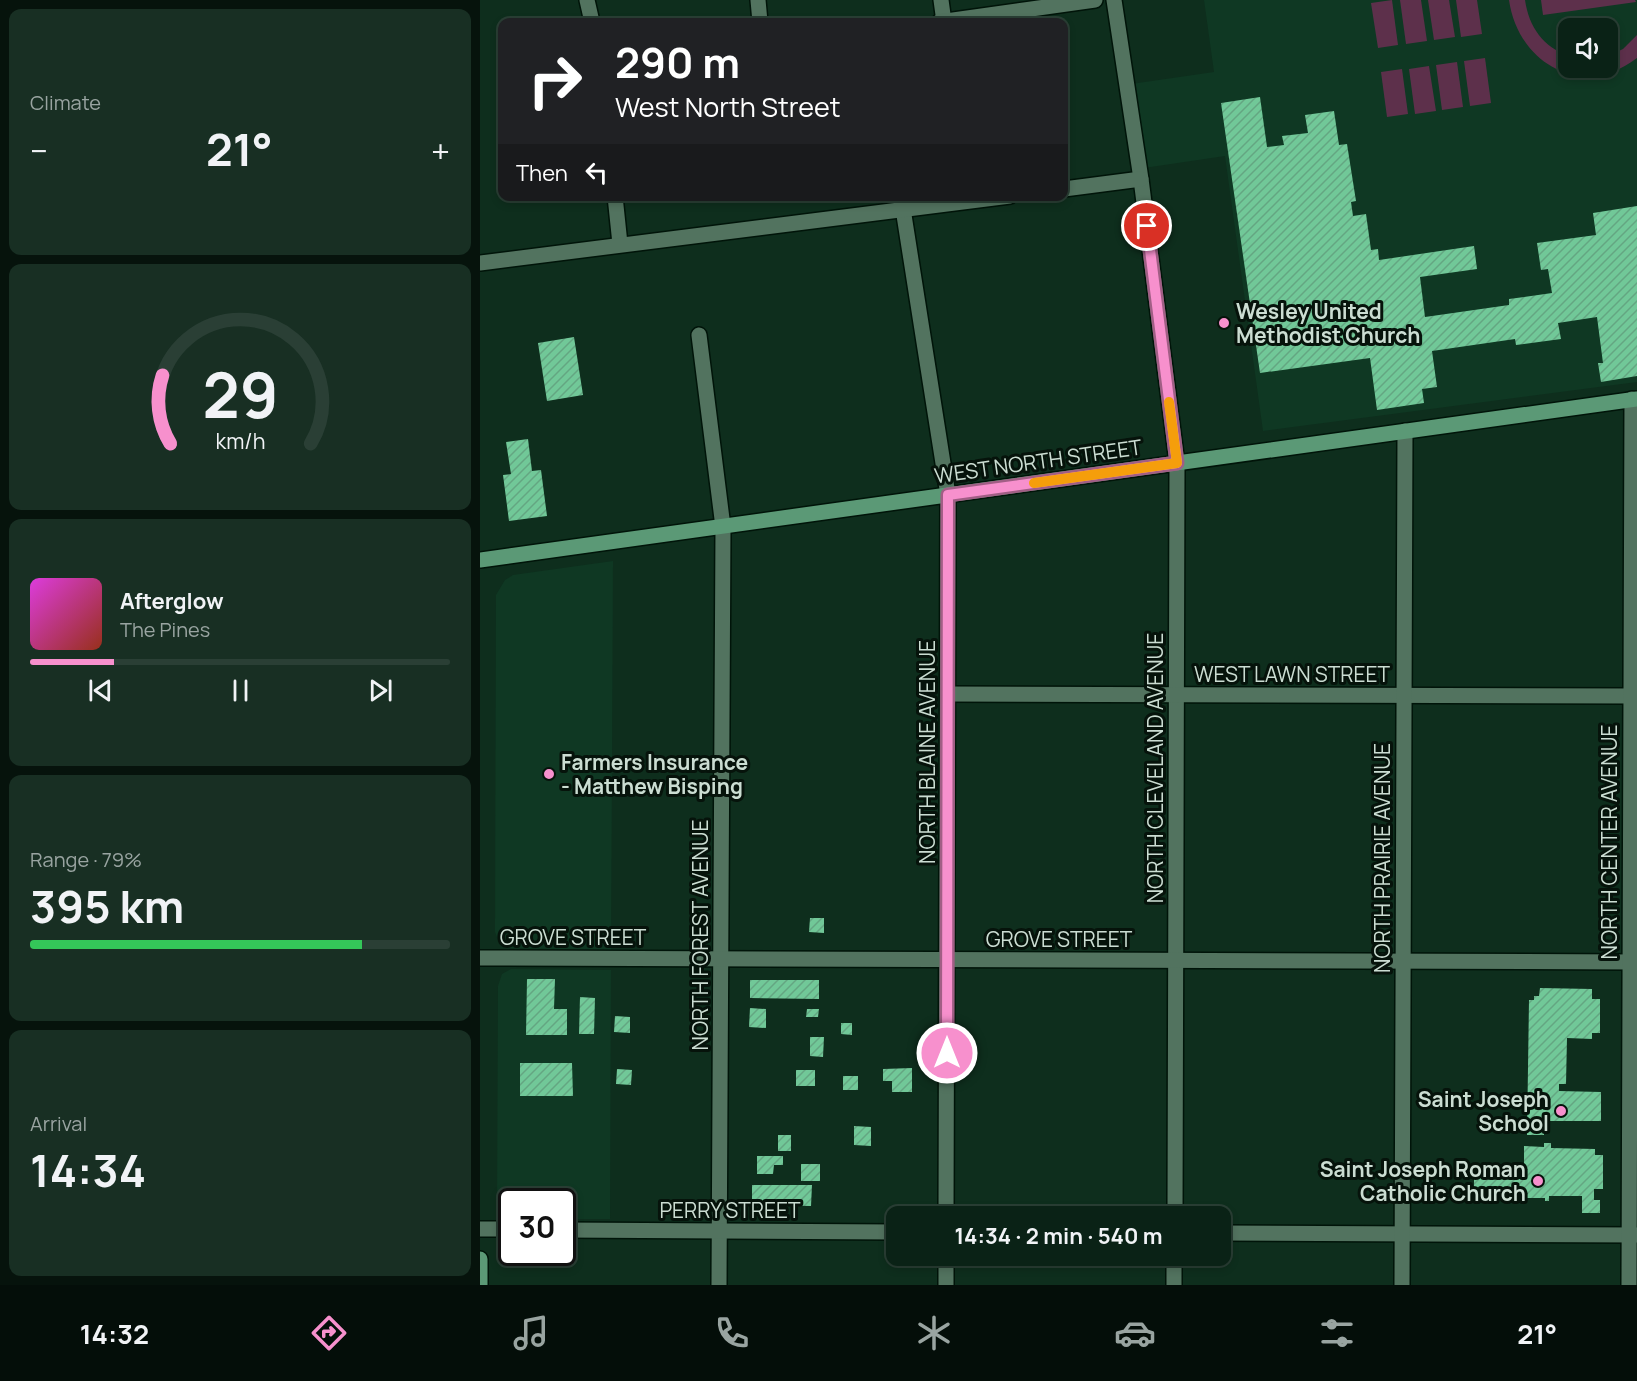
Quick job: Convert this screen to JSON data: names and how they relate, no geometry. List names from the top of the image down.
{
  "streets": {
    "main road": ["WEST NORTH STREET"],
    "street": [
      "WEST LAWN STREET",
      "NORTH BLAINE AVENUE",
      "NORTH CLEVELAND AVENUE",
      "NORTH CENTER AVENUE",
      "NORTH PRAIRIE AVENUE",
      "NORTH FOREST AVENUE",
      "GROVE STREET",
      "PERRY STREET"
    ]
  },
  "crossings": [
    ["WEST NORTH STREET", "NORTH BLAINE AVENUE"],
    ["WEST NORTH STREET", "NORTH CLEVELAND AVENUE"],
    ["WEST NORTH STREET", "NORTH CENTER AVENUE"],
    ["WEST NORTH STREET", "NORTH PRAIRIE AVENUE"],
    ["WEST NORTH STREET", "NORTH FOREST AVENUE"],
    ["WEST LAWN STREET", "NORTH BLAINE AVENUE"],
    ["WEST LAWN STREET", "NORTH CLEVELAND AVENUE"],
    ["WEST LAWN STREET", "NORTH CENTER AVENUE"],
    ["WEST LAWN STREET", "NORTH PRAIRIE AVENUE"],
    ["NORTH BLAINE AVENUE", "GROVE STREET"],
    ["NORTH CLEVELAND AVENUE", "GROVE STREET"],
    ["NORTH CENTER AVENUE", "GROVE STREET"],
    ["NORTH PRAIRIE AVENUE", "GROVE STREET"],
    ["NORTH FOREST AVENUE", "GROVE STREET"],
    ["NORTH FOREST AVENUE", "PERRY STREET"]
  ],
  "places": [
    "Wesley United Methodist Church",
    "Farmers Insurance - Matthew Bisping",
    "Saint Joseph School",
    "Saint Joseph Roman Catholic Church"
  ],
  "page": {
    "tile": [
      "Climate",
      ["Range · 79%", "395 km"],
      ["Arrival", "14:34"]
    ],
    "turn": ["290 m", "West North Street"],
    "heat": ["−", "21°", "+"],
    "then": "Then",
    "song": ["Afterglow", "The Pines"],
    "limit": "30",
    "trip": "14:34 · 2 min · 540 m",
    "tabs": ["14:32", "21°"],
    "gauge": ["29", "km/h"]
  }
}
